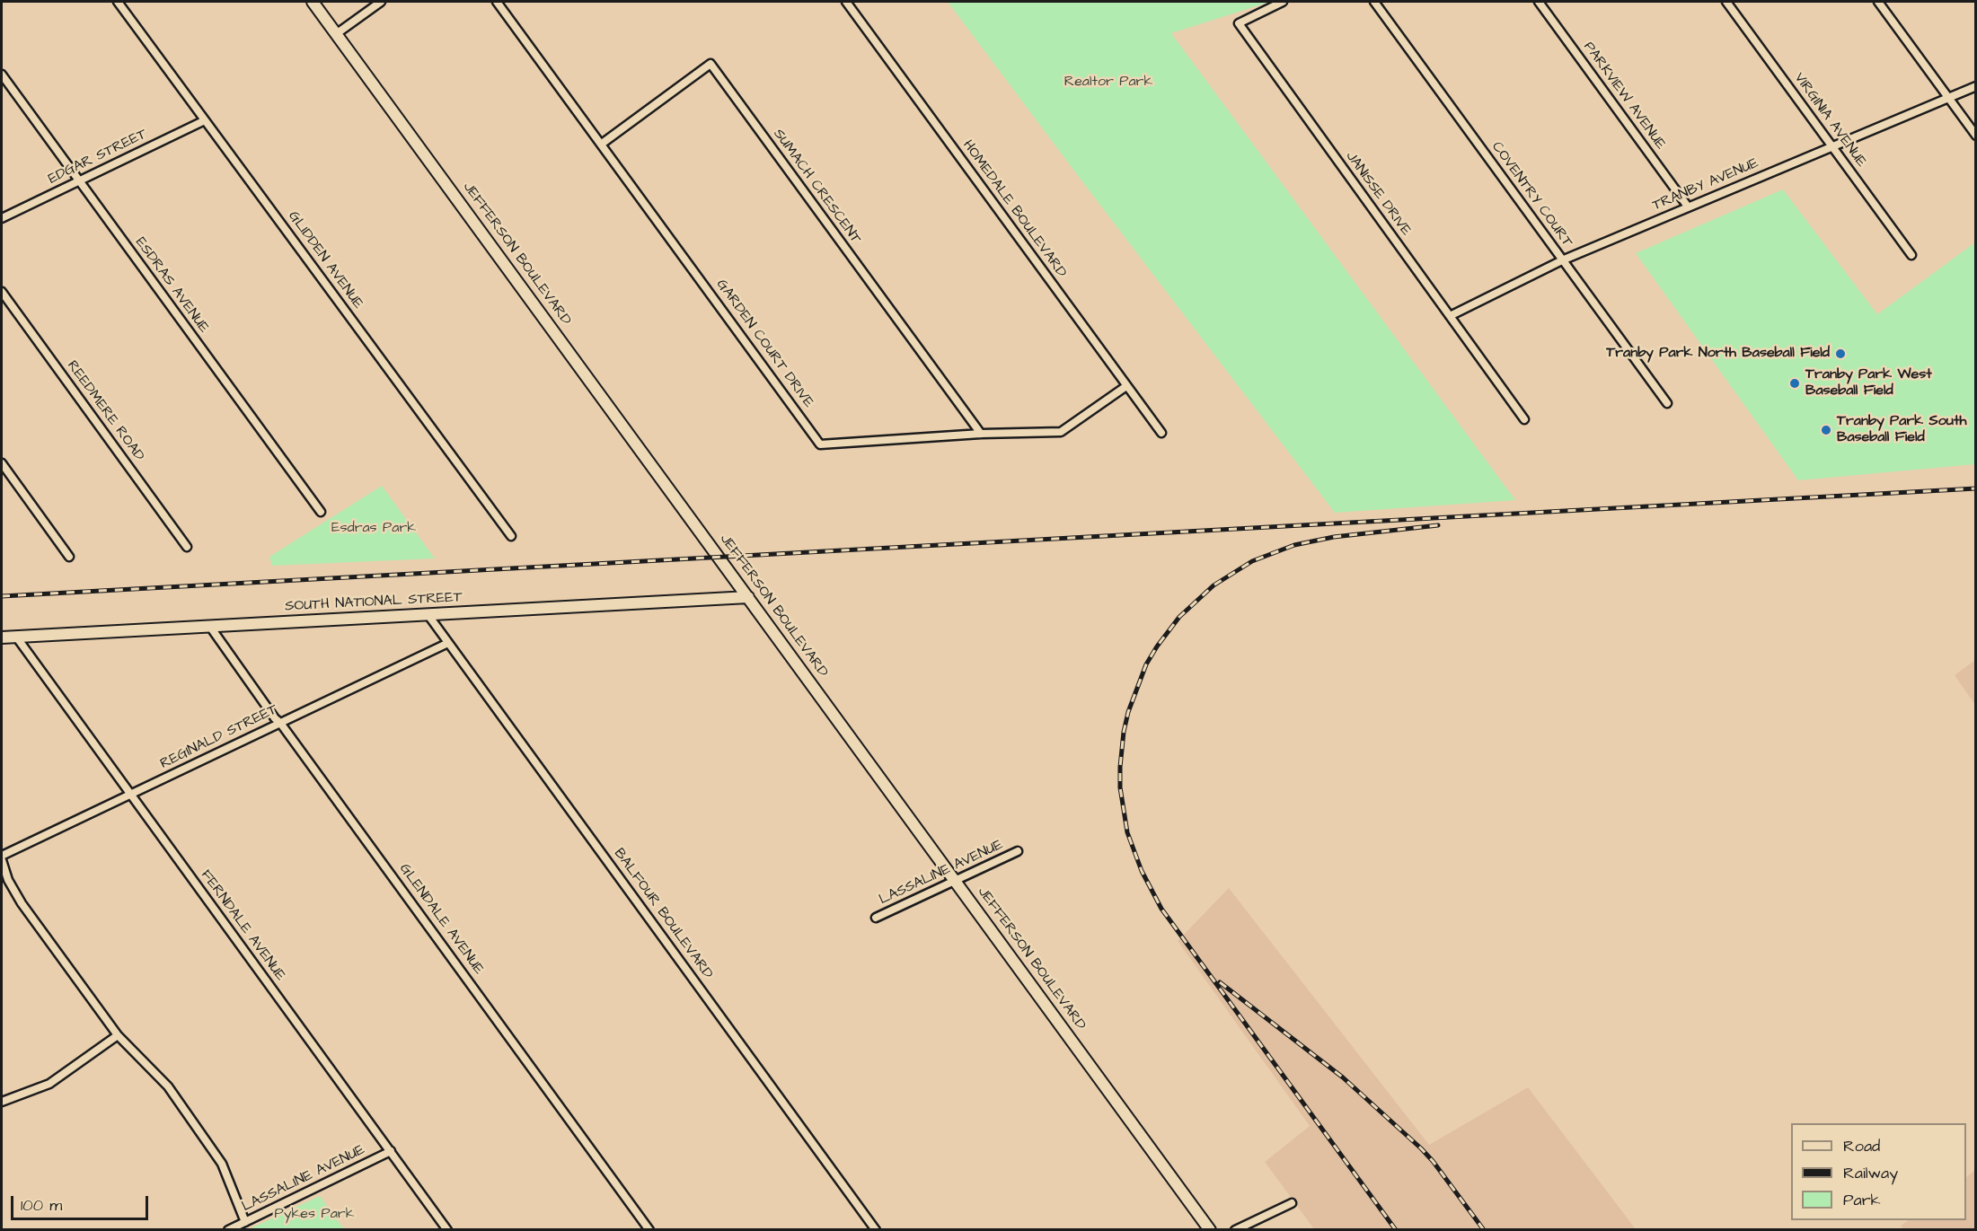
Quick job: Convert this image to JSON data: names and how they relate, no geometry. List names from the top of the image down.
{
  "streets": {
    "street": [
      "PARKVIEW AVENUE",
      "VIRGINIA AVENUE",
      "EDGAR STREET",
      "TRANBY AVENUE",
      "SUMACH CRESCENT",
      "JANISSE DRIVE",
      "COVENTRY COURT",
      "HOMEDALE BOULEVARD",
      "JEFFERSON BOULEVARD",
      "GLIDDEN AVENUE",
      "ESDRAS AVENUE",
      "GARDEN COURT DRIVE",
      "REEDMERE ROAD",
      "SOUTH NATIONAL STREET",
      "REGINALD STREET",
      "LASSALINE AVENUE",
      "BALFOUR BOULEVARD",
      "GLENDALE AVENUE",
      "FERNDALE AVENUE"
    ]
  },
  "crossings": [
    ["PARKVIEW AVENUE", "TRANBY AVENUE"],
    ["VIRGINIA AVENUE", "TRANBY AVENUE"],
    ["EDGAR STREET", "GLIDDEN AVENUE"],
    ["EDGAR STREET", "ESDRAS AVENUE"],
    ["TRANBY AVENUE", "JANISSE DRIVE"],
    ["TRANBY AVENUE", "COVENTRY COURT"],
    ["SUMACH CRESCENT", "GARDEN COURT DRIVE"],
    ["HOMEDALE BOULEVARD", "GARDEN COURT DRIVE"],
    ["JEFFERSON BOULEVARD", "SOUTH NATIONAL STREET"],
    ["JEFFERSON BOULEVARD", "LASSALINE AVENUE"],
    ["SOUTH NATIONAL STREET", "BALFOUR BOULEVARD"],
    ["SOUTH NATIONAL STREET", "GLENDALE AVENUE"],
    ["SOUTH NATIONAL STREET", "FERNDALE AVENUE"],
    ["REGINALD STREET", "BALFOUR BOULEVARD"],
    ["REGINALD STREET", "GLENDALE AVENUE"],
    ["REGINALD STREET", "FERNDALE AVENUE"],
    ["LASSALINE AVENUE", "FERNDALE AVENUE"]
  ],
  "parks": ["Realtor Park", "Esdras Park", "Pykes Park"],
  "places": ["Tranby Park North Baseball Field", "Tranby Park West Baseball Field", "Tranby Park South Baseball Field"],
  "legend": ["Road", "Railway", "Park"],
  "scale_bar": "100 m"
}
